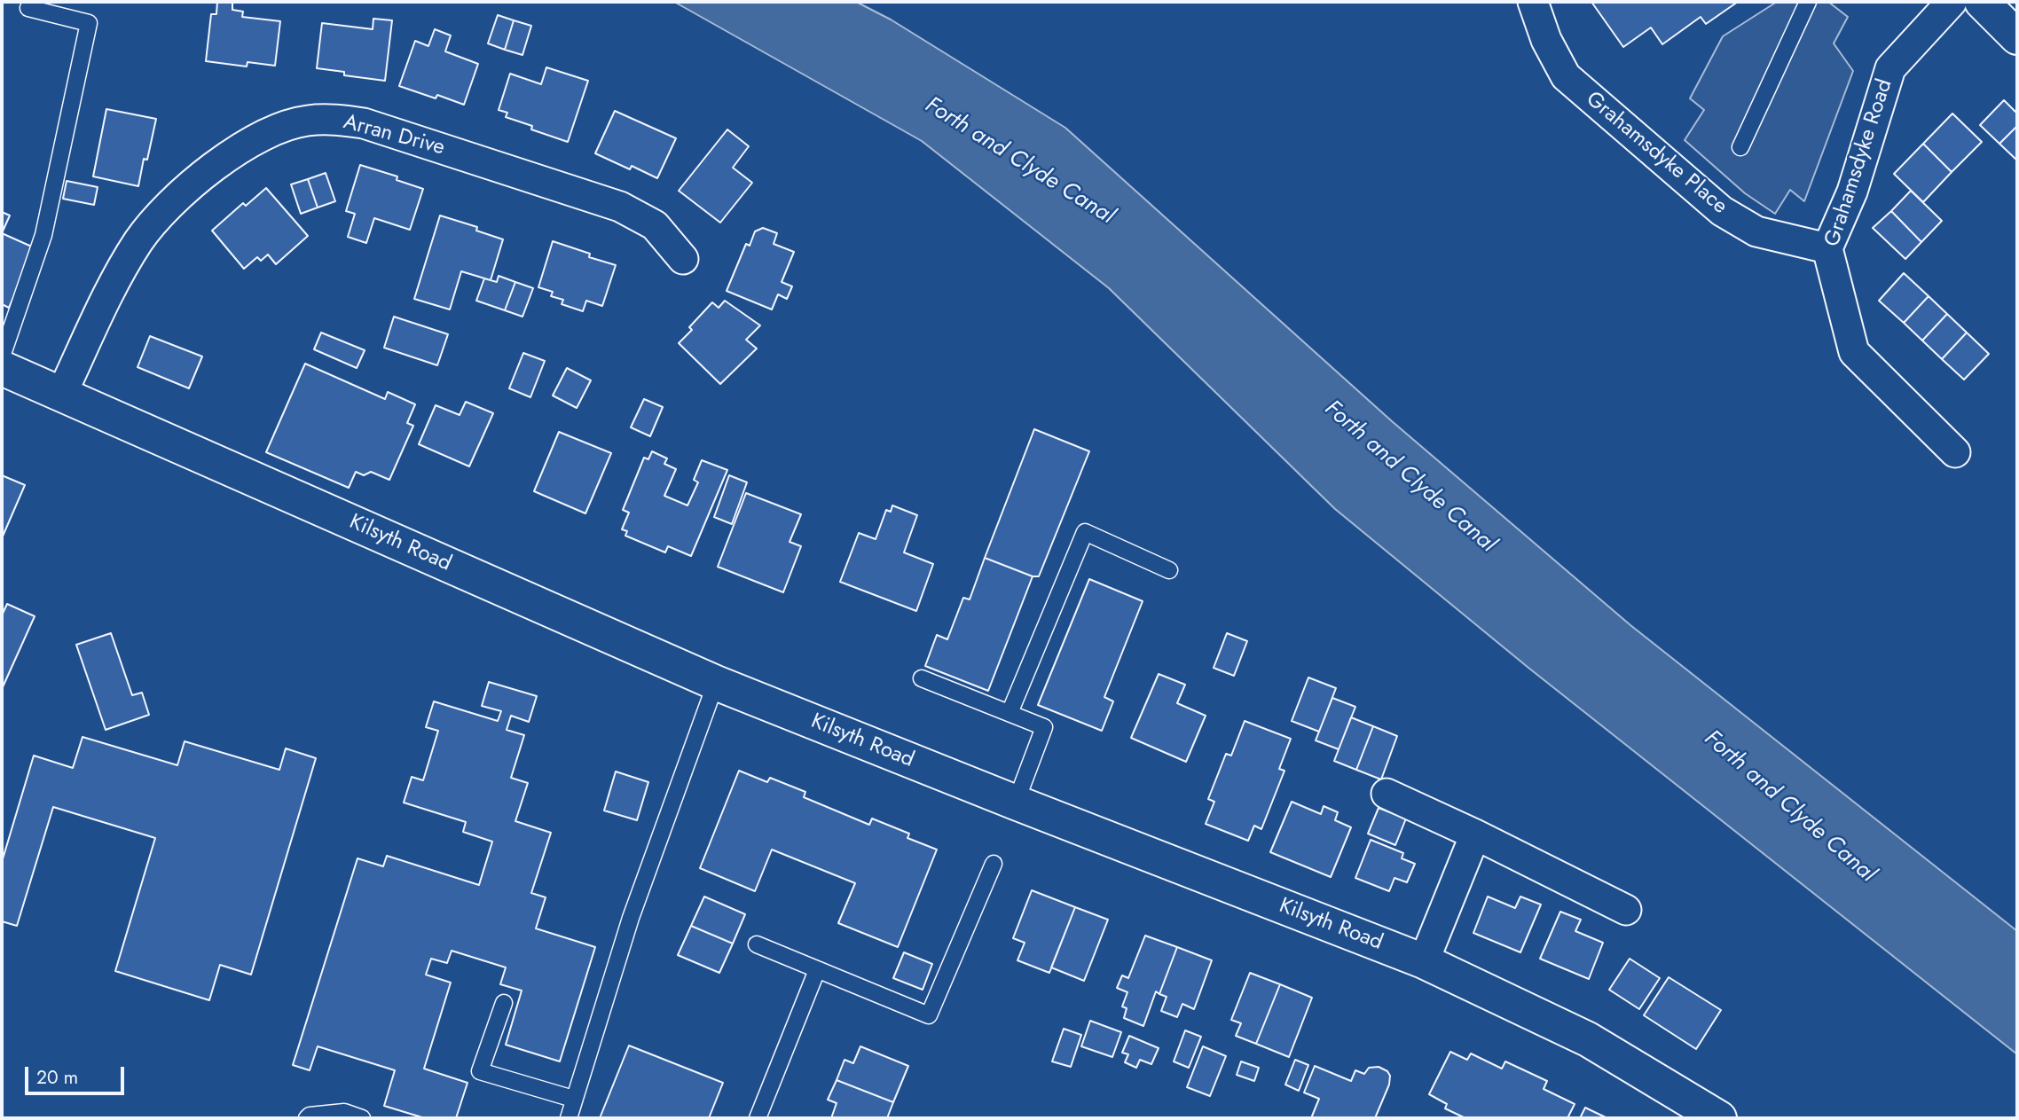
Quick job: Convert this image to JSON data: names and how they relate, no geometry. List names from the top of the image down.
{
  "streets": {
    "main road": ["Kilsyth Road"],
    "street": ["Arran Drive", "Grahamsdyke Place", "Grahamsdyke Road"]
  },
  "crossings": [
    ["Arran Drive", "Kilsyth Road"],
    ["Grahamsdyke Place", "Grahamsdyke Road"]
  ],
  "water": ["Forth and Clyde Canal"],
  "scale_bar": "20 m"
}
